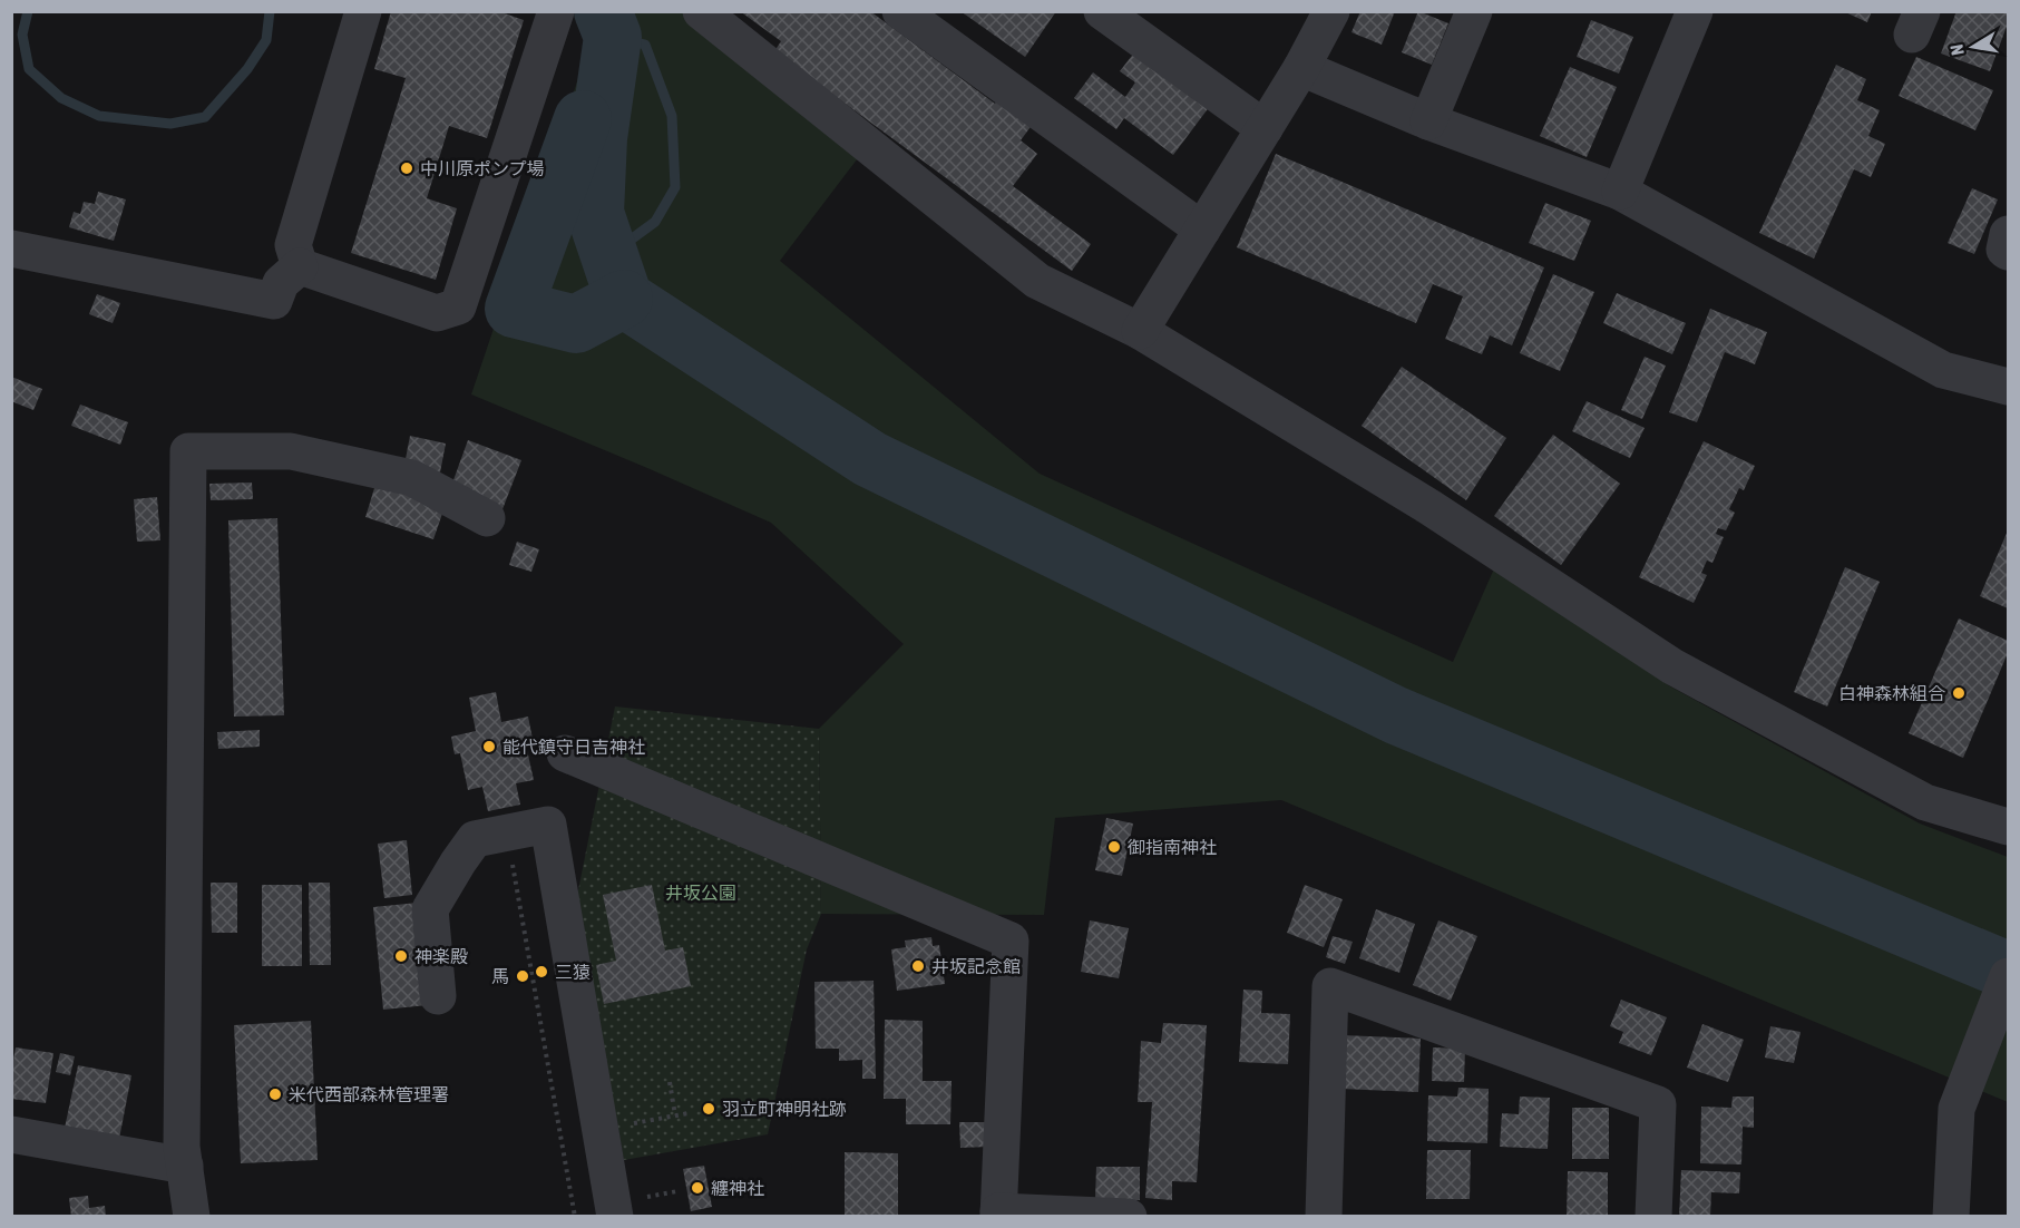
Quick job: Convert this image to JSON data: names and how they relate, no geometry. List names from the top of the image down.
{
  "parks": ["井坂公園"],
  "places": [
    "中川原ポンプ場",
    "白神森林組合",
    "能代鎮守日吉神社",
    "御指南神社",
    "神楽殿",
    "井坂記念館",
    "三猿",
    "馬",
    "米代西部森林管理署",
    "羽立町神明社跡",
    "纏神社"
  ],
  "north": "left"
}
